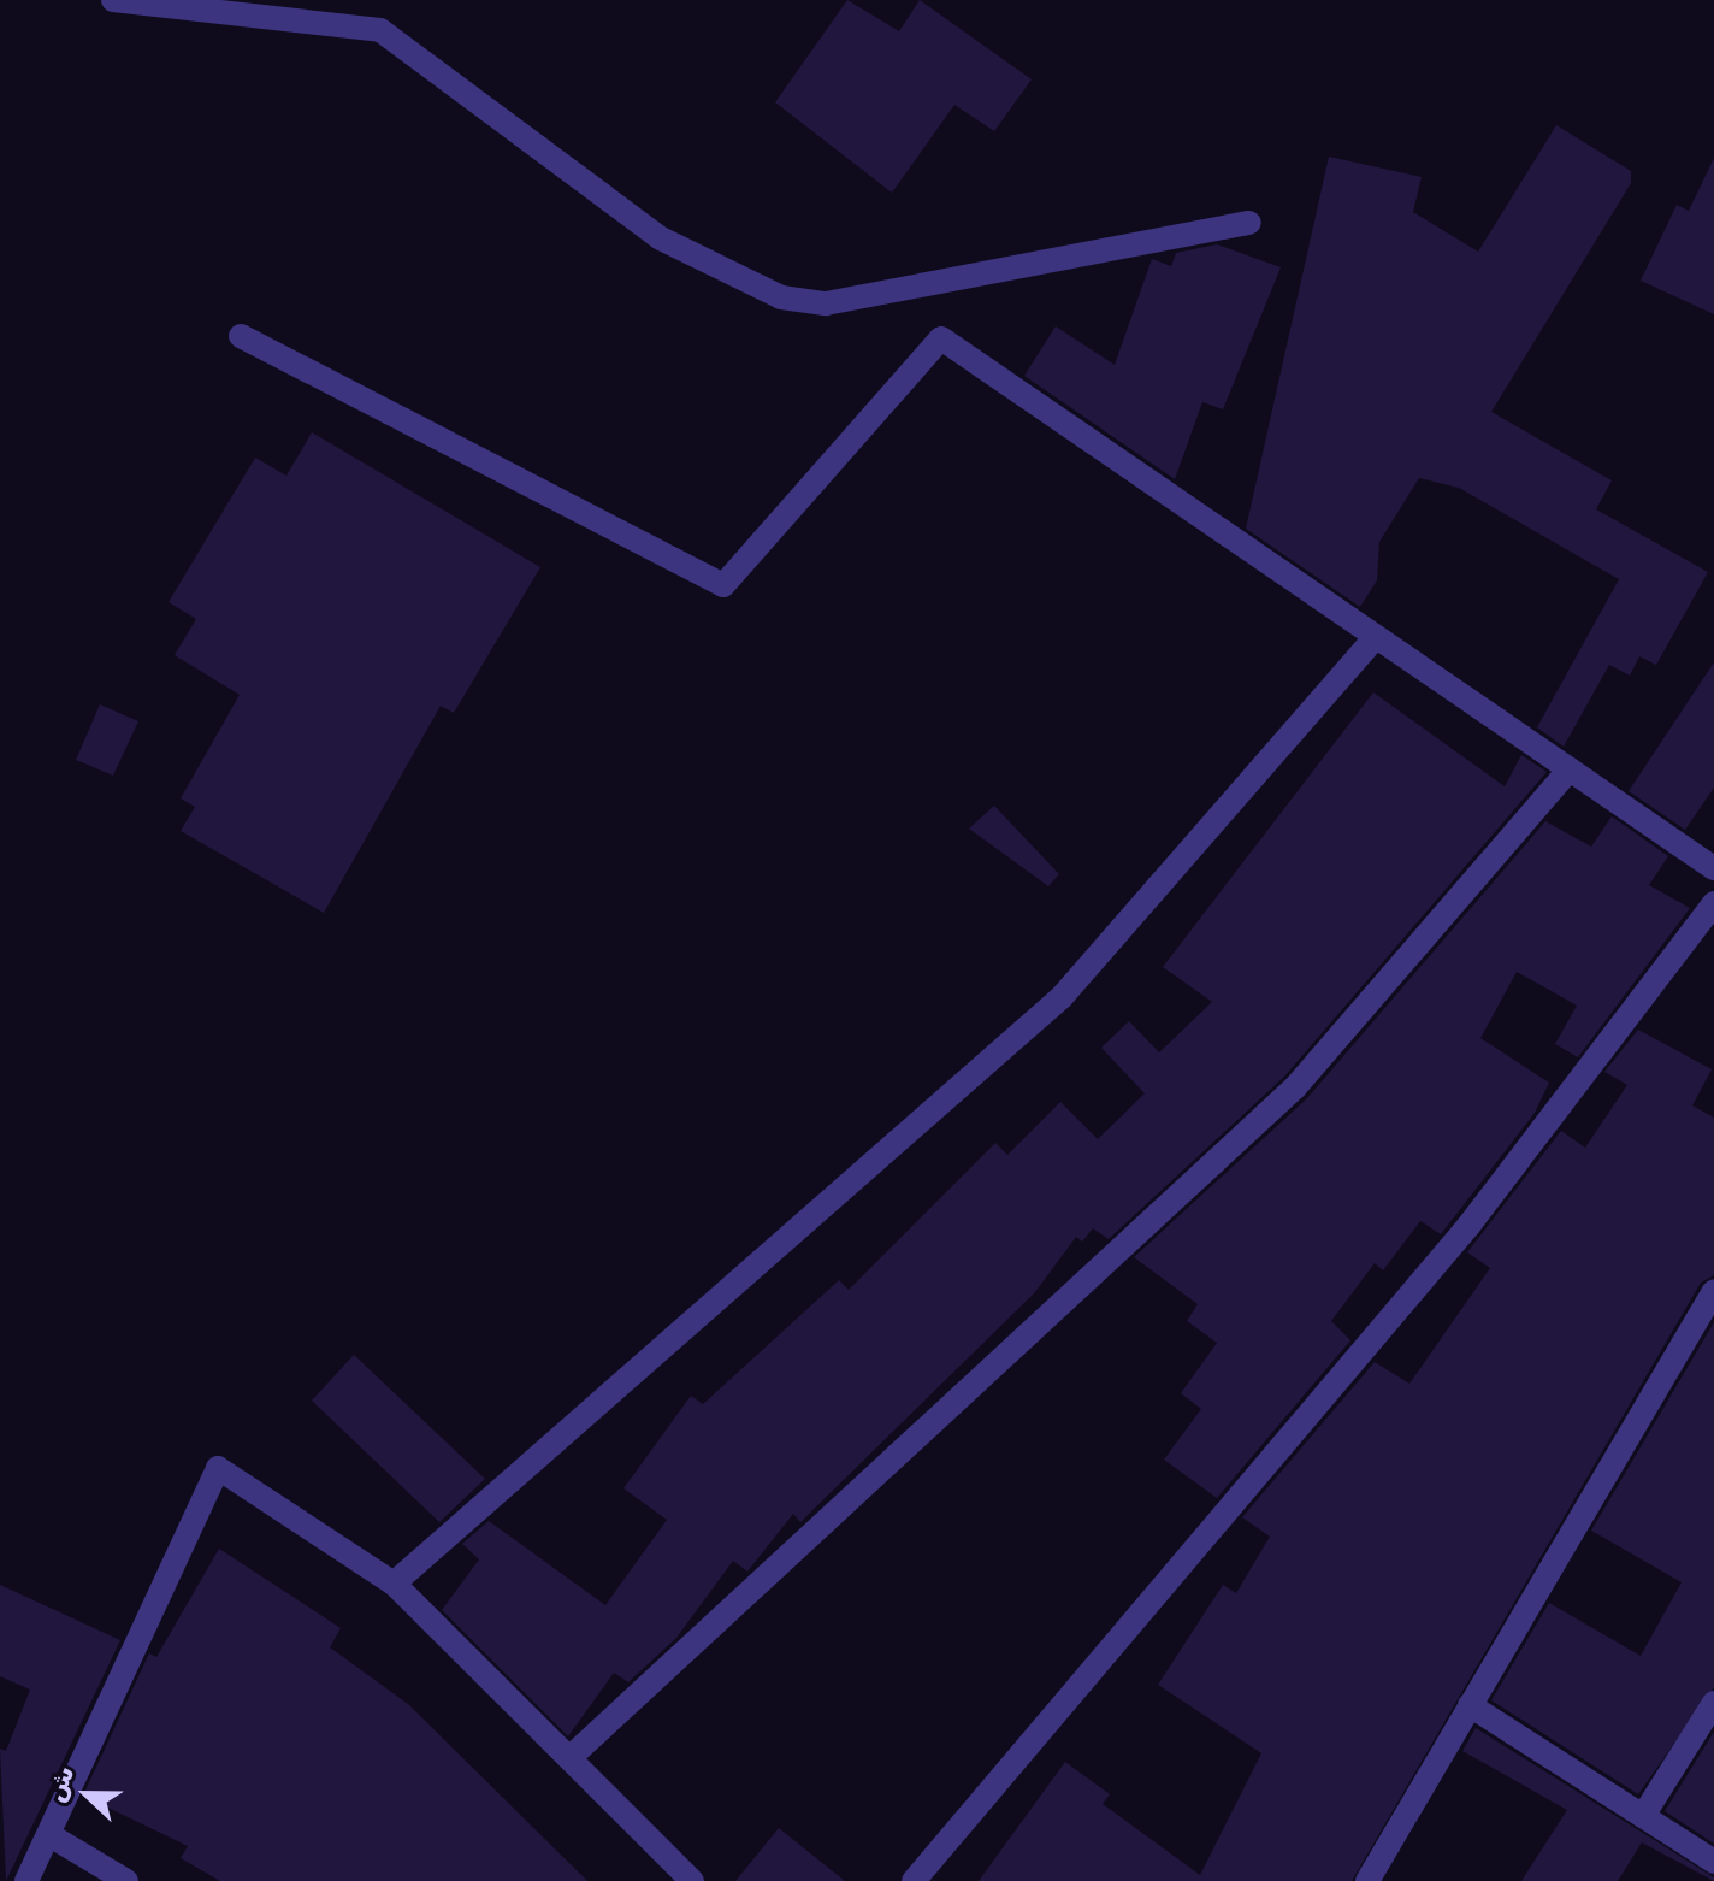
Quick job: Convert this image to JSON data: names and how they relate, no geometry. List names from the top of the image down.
{
  "north": "left"
}
